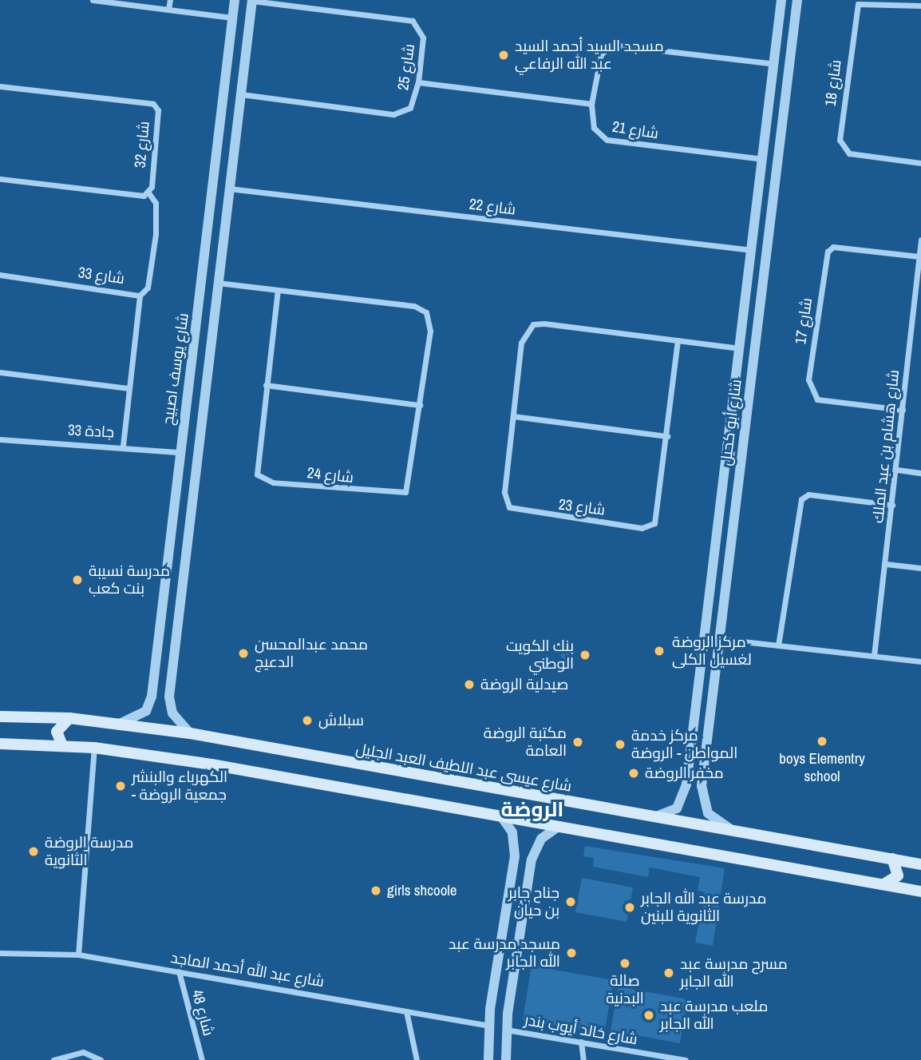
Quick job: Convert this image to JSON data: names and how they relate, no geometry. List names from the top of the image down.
{
  "streets": {
    "main road": ["شارع عيسى عبد اللطيف العبد الجليل"],
    "street": [
      "شارع 25",
      "شارع 18",
      "شارع 21",
      "شارع 32",
      "شارع 22",
      "شارع 33",
      "شارع 17",
      "شارع يوسف اصبيح",
      "شارع أبو كحيل",
      "جادة 33",
      "شارع هشام بن عبد الملك",
      "شارع 24",
      "شارع 23",
      "شارع عبد الله أحمد الماجد",
      "شارع 48",
      "شارع خالد أيوب بندر"
    ]
  },
  "crossings": [
    ["شارع 25", "شارع يوسف اصبيح"],
    ["شارع 21", "شارع أبو كحيل"],
    ["شارع 22", "شارع يوسف اصبيح"],
    ["شارع 22", "شارع أبو كحيل"],
    ["شارع 33", "جادة 33"],
    ["شارع 17", "شارع هشام بن عبد الملك"],
    ["شارع يوسف اصبيح", "جادة 33"],
    ["شارع يوسف اصبيح", "شارع 24"],
    ["شارع يوسف اصبيح", "شارع عيسى عبد اللطيف العبد الجليل"],
    ["شارع أبو كحيل", "شارع 23"],
    ["شارع أبو كحيل", "شارع عيسى عبد اللطيف العبد الجليل"],
    ["شارع عبد الله أحمد الماجد", "شارع 48"]
  ],
  "districts": ["الروضة"],
  "places": [
    "مسجد السيد أحمد السيد عبد الله الرفاعي",
    "مدرسة نسيبة بنت كعب",
    "مركز الروضة لغسيل الكلى",
    "محمد عبدالمحسن الدعيج",
    "بنك الكويت الوطني",
    "صيدلية الروضة",
    "سبلاش",
    "boys Elementry school",
    "مكتبة الروضة العامة",
    "مركز خدمة المواطن - الروضة",
    "مخفر الروضة",
    "الكهرباء والبنشر - جمعية الروضة",
    "مدرسة الروضة الثانوية",
    "girls shcoole",
    "جناح جابر بن حيان",
    "مدرسة عبد الله الجابر الثانوية للبنين",
    "مسجد مدرسة عبد الله الجابر",
    "صالة البدنية",
    "مسرح مدرسة عبد الله الجابر",
    "ملعب مدرسة عبد الله الجابر"
  ]
}
